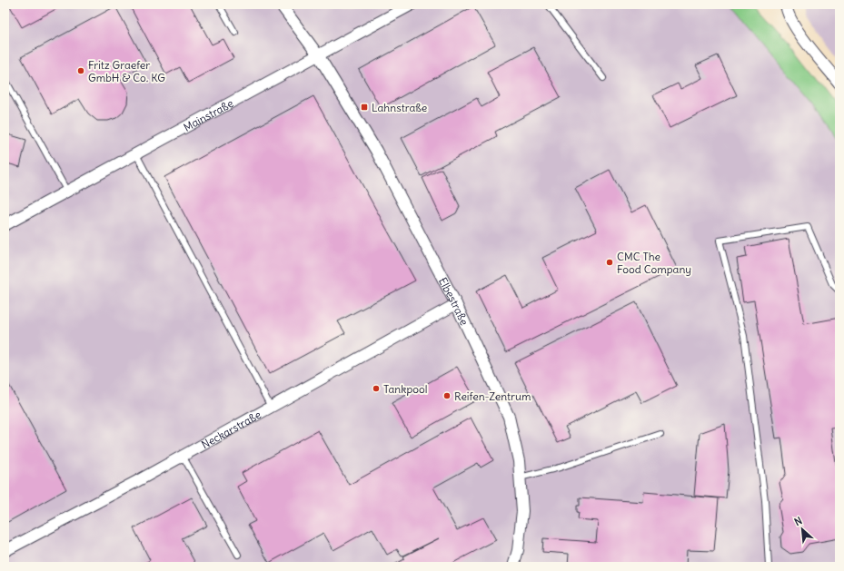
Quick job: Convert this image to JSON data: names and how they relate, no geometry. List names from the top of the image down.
{
  "streets": {
    "street": ["Mainstraße", "Elbestraße", "Neckarstraße"]
  },
  "crossings": [
    ["Mainstraße", "Elbestraße"],
    ["Elbestraße", "Neckarstraße"]
  ],
  "places": {
    "other": [
      "Fritz Graefer GmbH & Co. KG",
      "CMC The Food Company",
      "Tankpool",
      "Reifen-Zentrum"
    ],
    "transit": ["Lahnstraße"]
  },
  "north": "top left"
}
